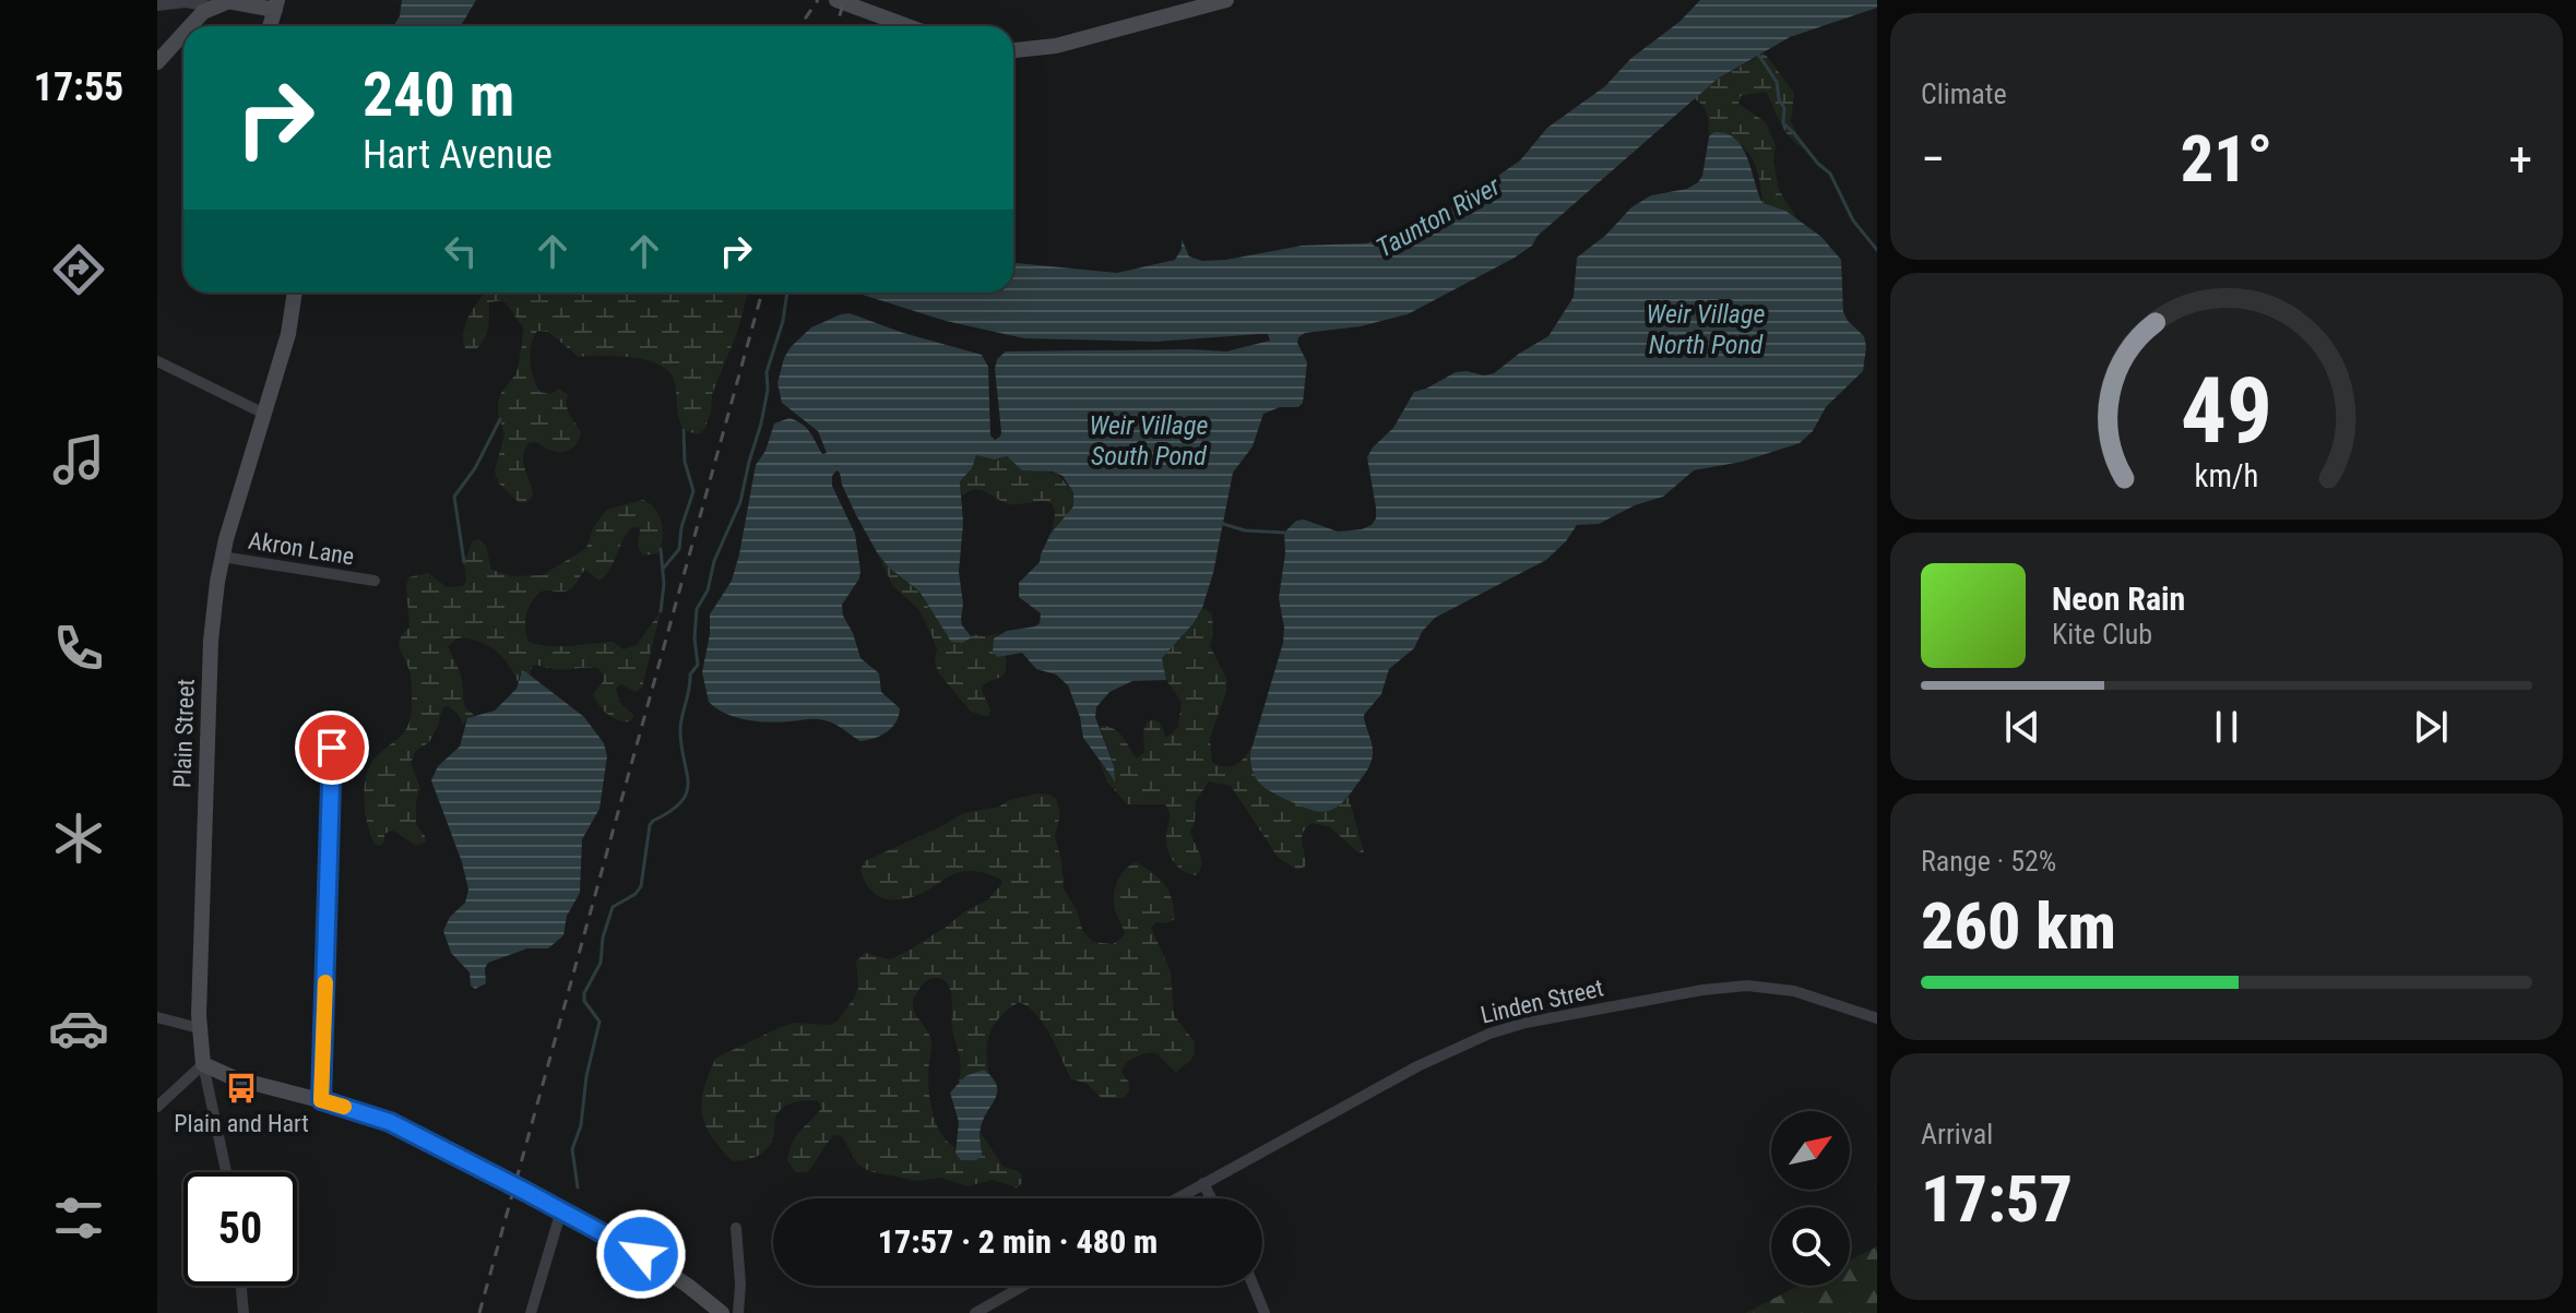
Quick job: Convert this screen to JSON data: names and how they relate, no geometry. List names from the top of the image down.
{
  "streets": {
    "main road": ["Plain Street"],
    "street": ["Akron Lane", "Linden Street"]
  },
  "crossings": [
    ["Akron Lane", "Plain Street"]
  ],
  "water": ["Taunton River", "Weir Village North Pond", "Weir Village South Pond"],
  "places": {
    "bus stop": ["Plain and Hart"]
  },
  "north": "top right",
  "page": {
    "tabs": "17:55",
    "tile": [
      "Climate",
      ["Range · 52%", "260 km"],
      ["Arrival", "17:57"]
    ],
    "turn": ["240 m", "Hart Avenue"],
    "heat": ["−", "21°", "+"],
    "song": ["Neon Rain", "Kite Club"],
    "limit": "50",
    "trip": "17:57 · 2 min · 480 m",
    "gauge": ["49", "km/h"]
  }
}
